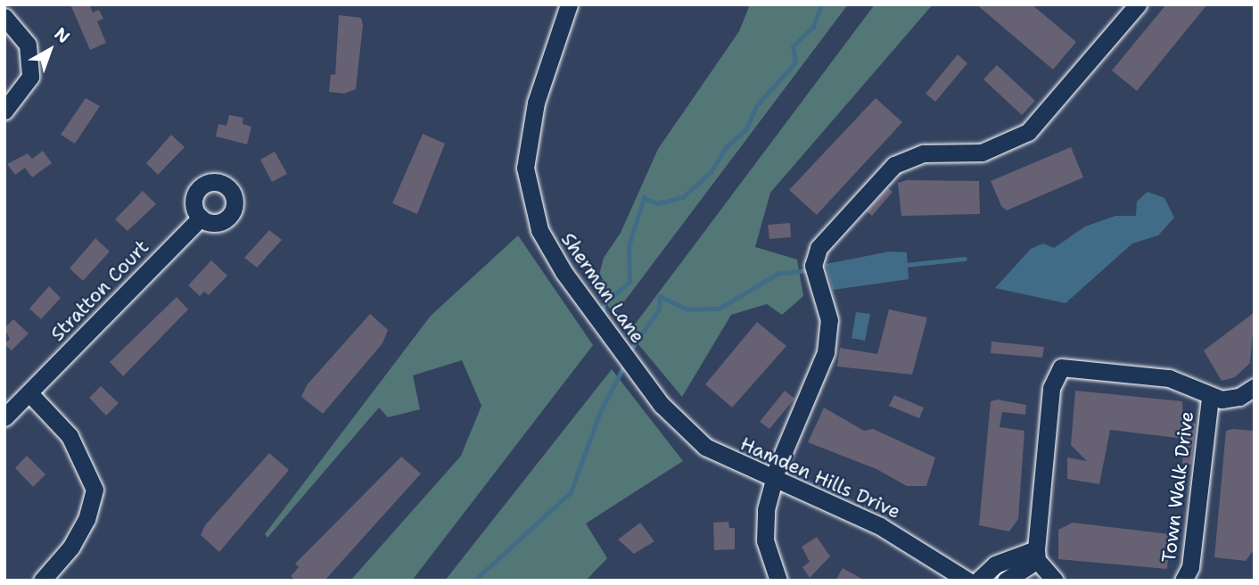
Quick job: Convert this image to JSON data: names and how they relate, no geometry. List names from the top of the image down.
{
  "streets": {
    "street": [
      "Sherman Lane",
      "Stratton Court",
      "Hamden Hills Drive",
      "Town Walk Drive"
    ]
  },
  "crossings": [
    ["Sherman Lane", "Hamden Hills Drive"]
  ],
  "north": "top right"
}
